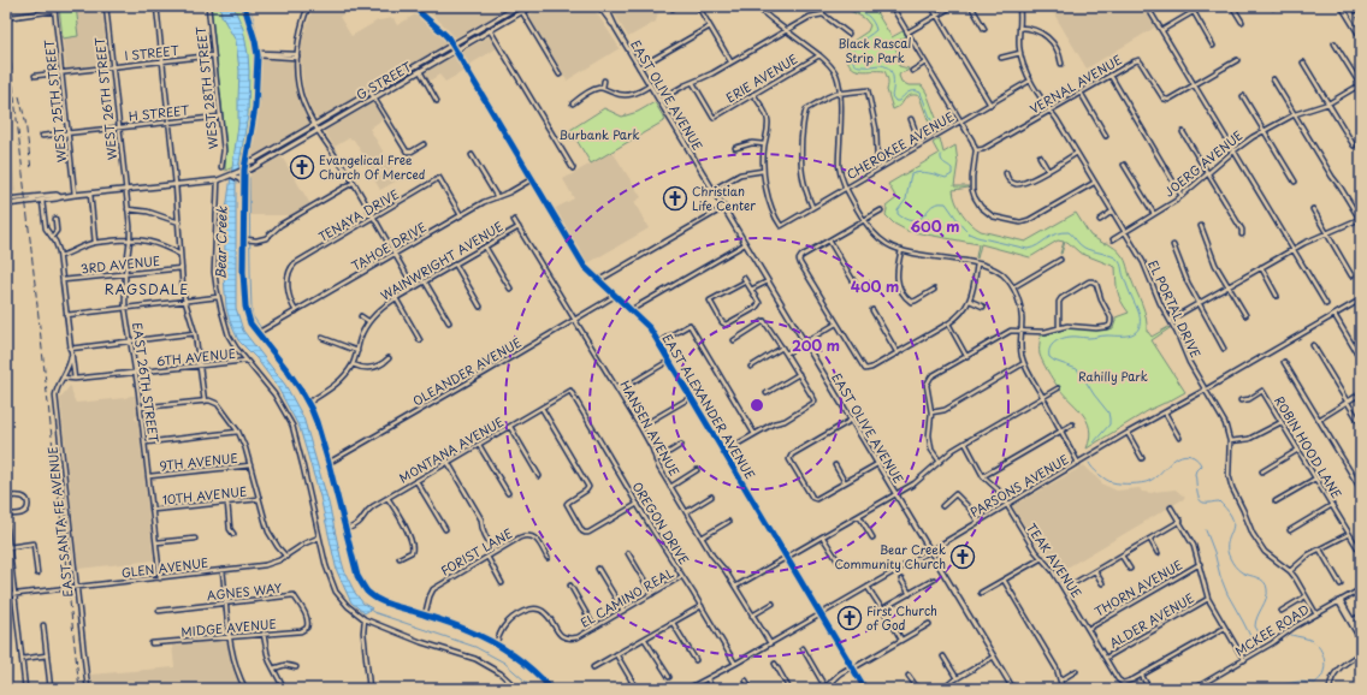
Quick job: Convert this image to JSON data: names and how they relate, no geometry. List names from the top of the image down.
{
  "streets": {
    "main road": ["G STREET", "EAST OLIVE AVENUE"],
    "street": [
      "I STREET",
      "ERIE AVENUE",
      "VERNAL AVENUE",
      "WEST 28TH STREET",
      "WEST 26TH STREET",
      "WEST 25TH STREET",
      "H STREET",
      "CHEROKEE AVENUE",
      "JOERG AVENUE",
      "TENAYA DRIVE",
      "TAHOE DRIVE",
      "WAINWRIGHT AVENUE",
      "3RD AVENUE",
      "EL PORTAL DRIVE",
      "6TH AVENUE",
      "OLEANDER AVENUE",
      "EAST 26TH STREET",
      "EAST ALEXANDER AVENUE",
      "HANSEN AVENUE",
      "ROBIN HOOD LANE",
      "MONTANA AVENUE",
      "9TH AVENUE",
      "PARSONS AVENUE",
      "10TH AVENUE",
      "EAST SANTA FE AVENUE",
      "OREGON DRIVE",
      "FORIST LANE",
      "TEAK AVENUE",
      "GLEN AVENUE",
      "THORN AVENUE",
      "AGNES WAY",
      "EL CAMINO REAL",
      "ALDER AVENUE",
      "MIDGE AVENUE",
      "MCKEE ROAD"
    ]
  },
  "crossings": [
    ["I STREET", "WEST 28TH STREET"],
    ["I STREET", "WEST 26TH STREET"],
    ["I STREET", "WEST 25TH STREET"],
    ["G STREET", "WEST 26TH STREET"],
    ["G STREET", "WEST 25TH STREET"],
    ["G STREET", "EAST 26TH STREET"],
    ["G STREET", "EAST ALEXANDER AVENUE"],
    ["VERNAL AVENUE", "EL PORTAL DRIVE"],
    ["WEST 28TH STREET", "H STREET"],
    ["EAST OLIVE AVENUE", "PARSONS AVENUE"],
    ["WEST 26TH STREET", "H STREET"],
    ["WEST 26TH STREET", "EAST 26TH STREET"],
    ["WEST 25TH STREET", "H STREET"],
    ["CHEROKEE AVENUE", "EL PORTAL DRIVE"],
    ["JOERG AVENUE", "EL PORTAL DRIVE"],
    ["TENAYA DRIVE", "TAHOE DRIVE"],
    ["TAHOE DRIVE", "EAST ALEXANDER AVENUE"],
    ["WAINWRIGHT AVENUE", "HANSEN AVENUE"],
    ["3RD AVENUE", "EAST 26TH STREET"],
    ["EL PORTAL DRIVE", "PARSONS AVENUE"],
    ["EL PORTAL DRIVE", "MCKEE ROAD"],
    ["6TH AVENUE", "EAST 26TH STREET"],
    ["6TH AVENUE", "EAST SANTA FE AVENUE"],
    ["OLEANDER AVENUE", "EAST ALEXANDER AVENUE"],
    ["OLEANDER AVENUE", "HANSEN AVENUE"],
    ["EAST 26TH STREET", "9TH AVENUE"],
    ["EAST 26TH STREET", "10TH AVENUE"],
    ["EAST 26TH STREET", "GLEN AVENUE"],
    ["EAST ALEXANDER AVENUE", "PARSONS AVENUE"],
    ["HANSEN AVENUE", "PARSONS AVENUE"],
    ["MONTANA AVENUE", "OREGON DRIVE"],
    ["PARSONS AVENUE", "OREGON DRIVE"],
    ["PARSONS AVENUE", "TEAK AVENUE"],
    ["EAST SANTA FE AVENUE", "GLEN AVENUE"],
    ["OREGON DRIVE", "EL CAMINO REAL"],
    ["TEAK AVENUE", "THORN AVENUE"],
    ["TEAK AVENUE", "ALDER AVENUE"],
    ["AGNES WAY", "MIDGE AVENUE"]
  ],
  "districts": ["RAGSDALE"],
  "water": ["Bear Creek"],
  "parks": ["Black Rascal Strip Park", "Burbank Park", "Rahilly Park"],
  "places": {
    "church": [
      "Evangelical Free Church Of Merced",
      "Christian Life Center",
      "Bear Creek Community Church",
      "First Church of God"
    ]
  },
  "rings": ["600 m", "400 m", "200 m"]
}
